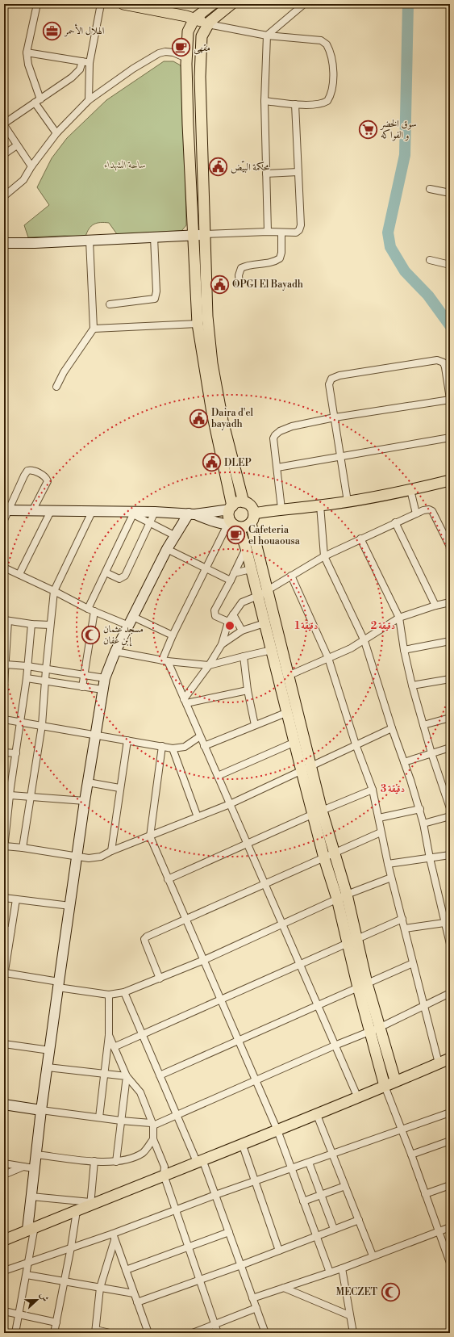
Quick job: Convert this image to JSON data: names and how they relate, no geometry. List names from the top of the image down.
{
  "parks": ["ساحة الشهداء"],
  "places": {
    "office": ["الهلال الأحمر"],
    "cafe": ["مقهى", "Cafeteria el houaousa"],
    "supermarket": ["سوق الخضر و الفواكه"],
    "public building": [
      "محكمة البيّض",
      "OPGI El Bayadh",
      "Daira d'el bayadh",
      "DLEP"
    ],
    "mosque": ["مسجد عثمان إبن عفان", "MECZET"]
  },
  "north": "right",
  "rings": ["1 دقيقة", "2 دقيقة", "3 دقيقة"]
}
